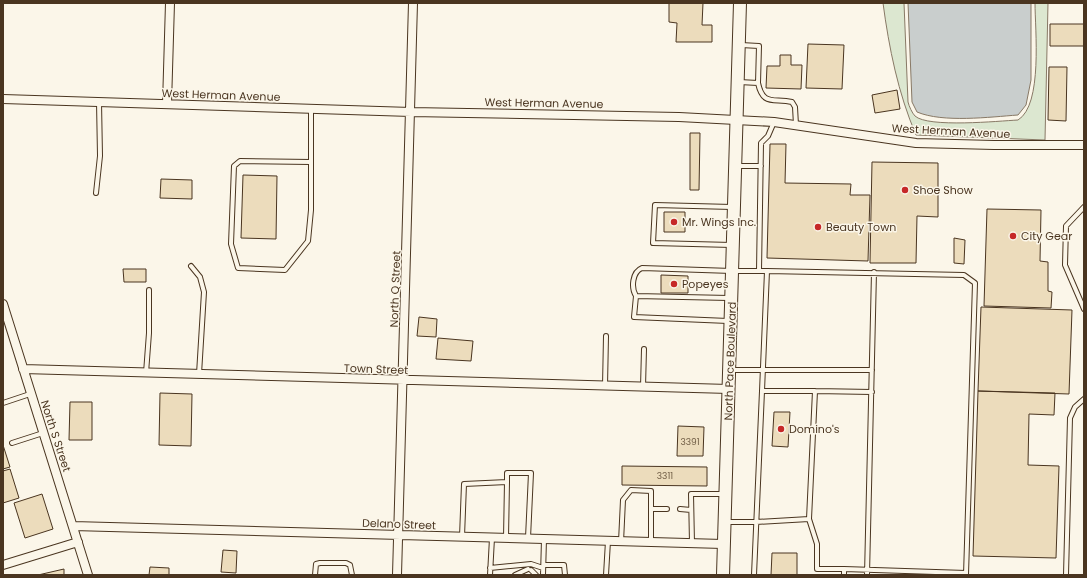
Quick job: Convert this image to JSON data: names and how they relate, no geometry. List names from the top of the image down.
{
  "streets": {
    "main road": ["North Pace Boulevard"],
    "street": [
      "West Herman Avenue",
      "North Q Street",
      "Town Street",
      "North S Street",
      "Delano Street"
    ]
  },
  "crossings": [
    ["West Herman Avenue", "North Q Street"],
    ["West Herman Avenue", "North Pace Boulevard"],
    ["North Q Street", "Town Street"],
    ["North Q Street", "Delano Street"],
    ["North Pace Boulevard", "Town Street"],
    ["North Pace Boulevard", "Delano Street"],
    ["Town Street", "North S Street"],
    ["North S Street", "Delano Street"]
  ],
  "places": [
    "Shoe Show",
    "Mr. Wings Inc.",
    "Beauty Town",
    "City Gear",
    "Popeyes",
    "Domino's"
  ],
  "house_numbers": ["3391", "3311"]
}
